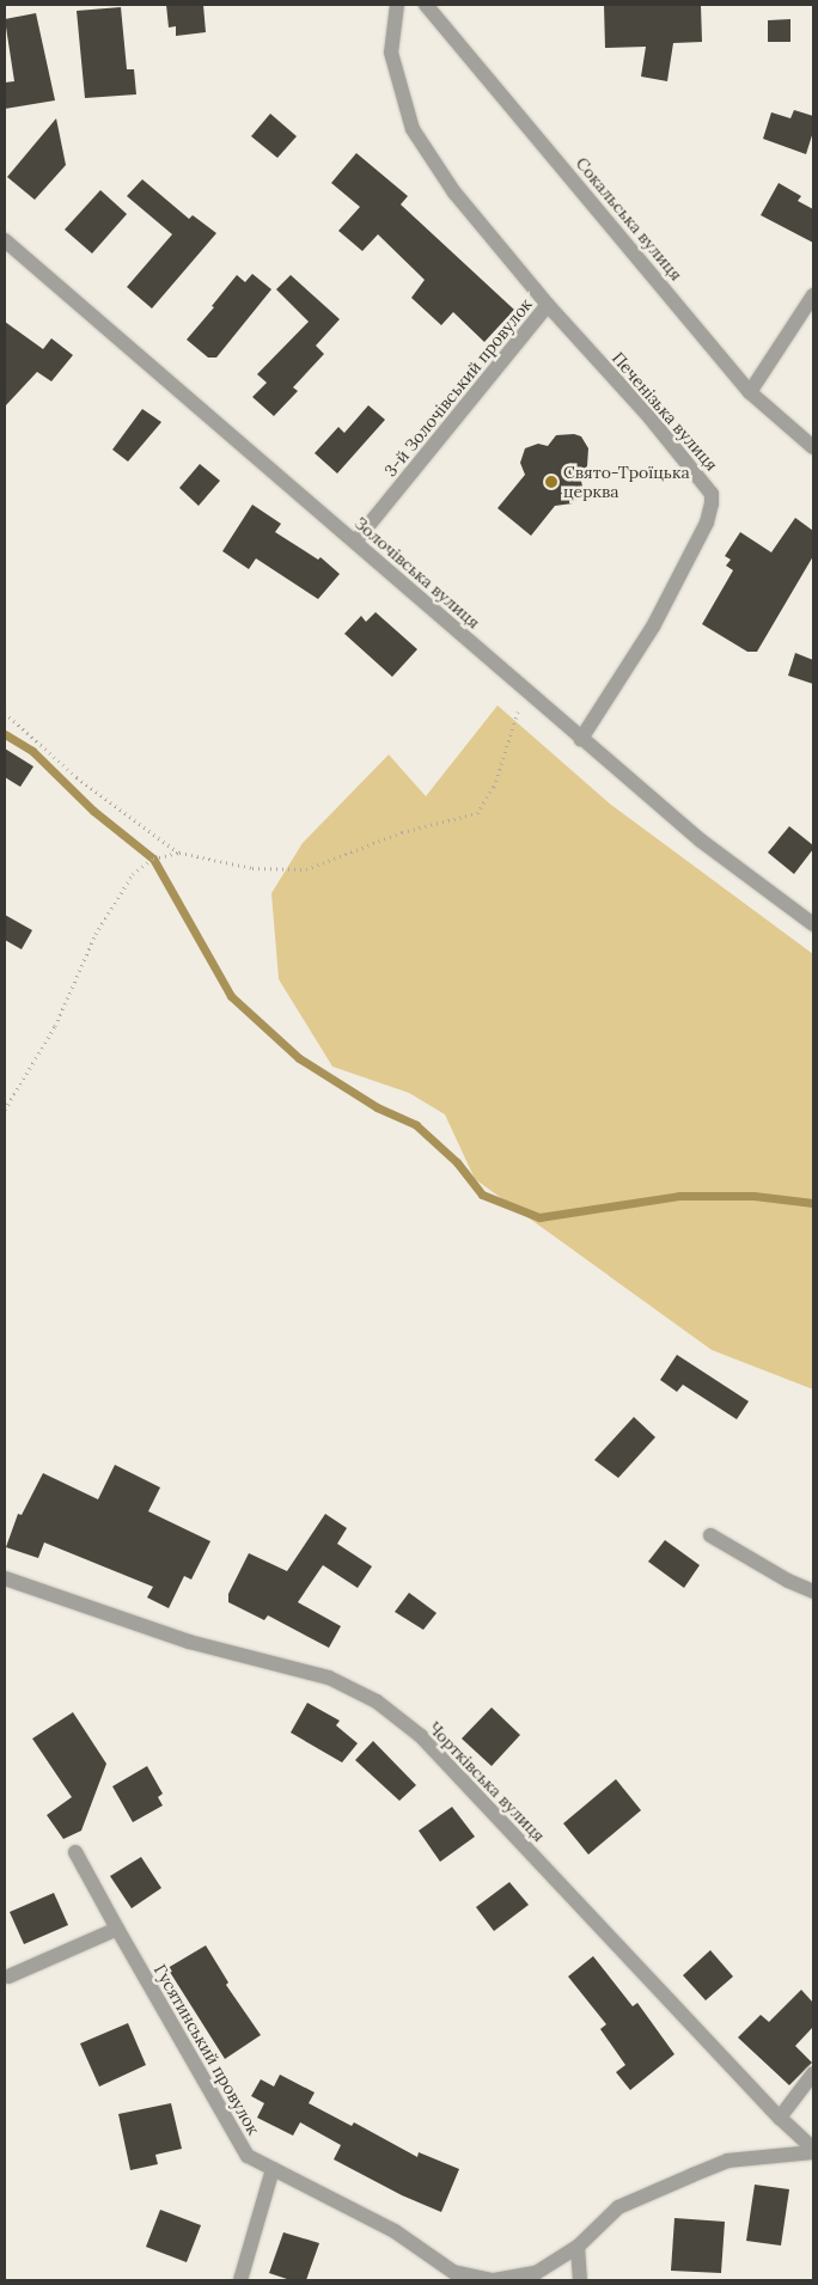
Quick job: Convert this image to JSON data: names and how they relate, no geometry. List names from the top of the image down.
{
  "streets": {
    "street": [
      "Сокальська вулиця",
      "3-й Золочівський провулок",
      "Печенізька вулиця",
      "Золочівська вулиця",
      "Чортківська вулиця",
      "Гусятинський провулок"
    ]
  },
  "crossings": [
    ["3-й Золочівський провулок", "Печенізька вулиця"],
    ["3-й Золочівський провулок", "Золочівська вулиця"],
    ["Печенізька вулиця", "Золочівська вулиця"],
    ["Чортківська вулиця", "Гусятинський провулок"]
  ],
  "places": ["Свято-Троїцька церква"]
}
